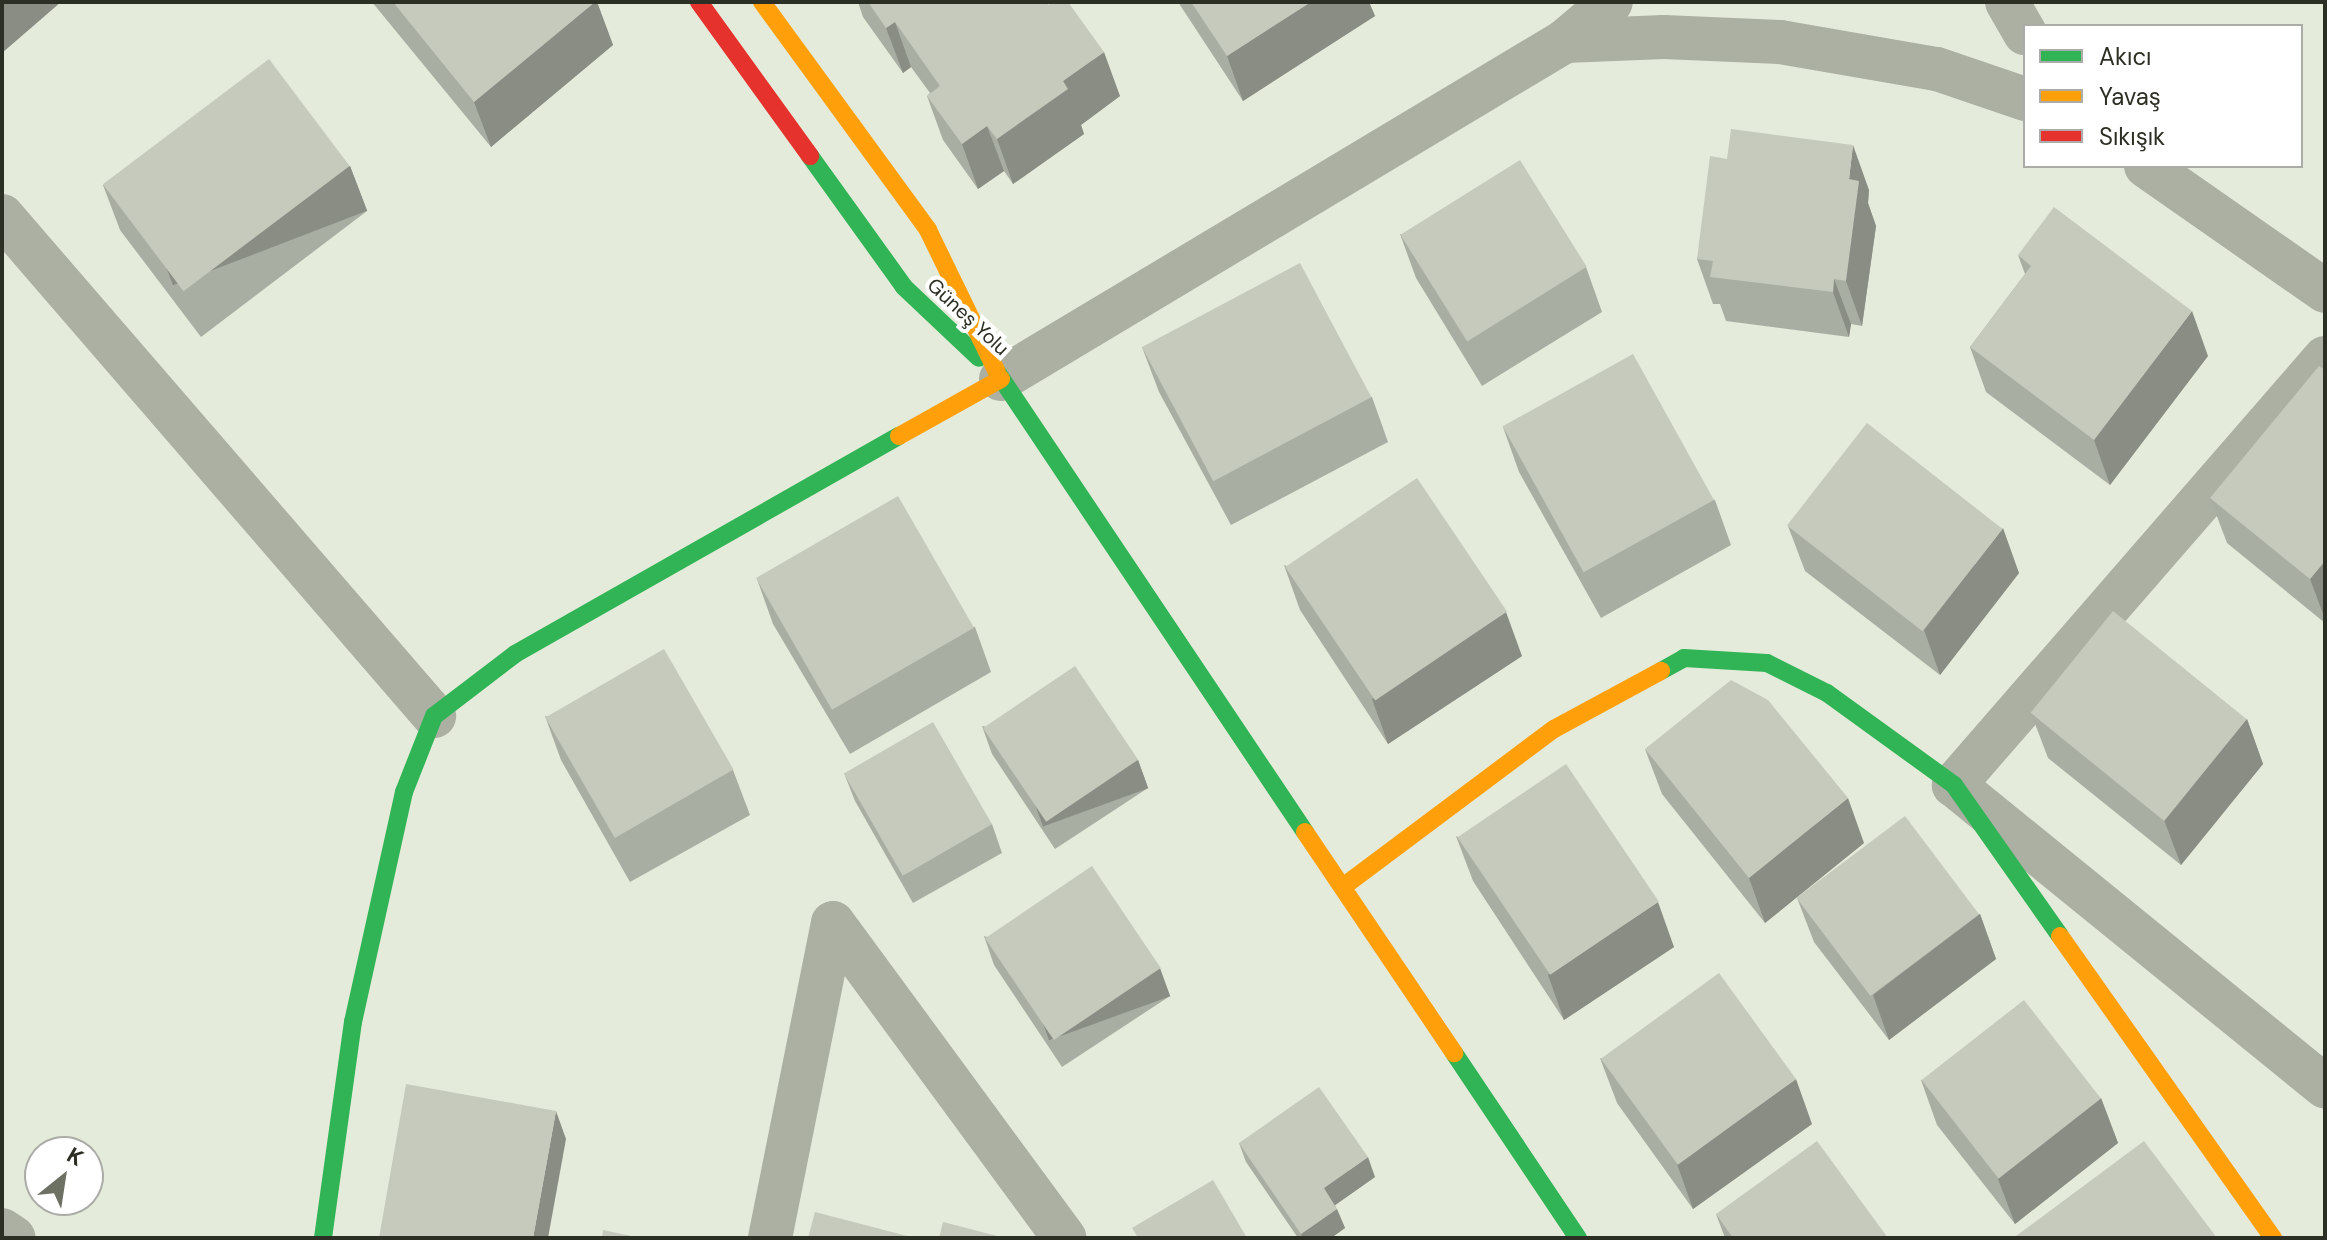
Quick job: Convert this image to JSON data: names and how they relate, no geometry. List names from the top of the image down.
{
  "streets": {
    "street": ["Güneş Yolu"]
  },
  "legend": ["Akıcı", "Yavaş", "Sıkışık"],
  "north": "top right"
}
